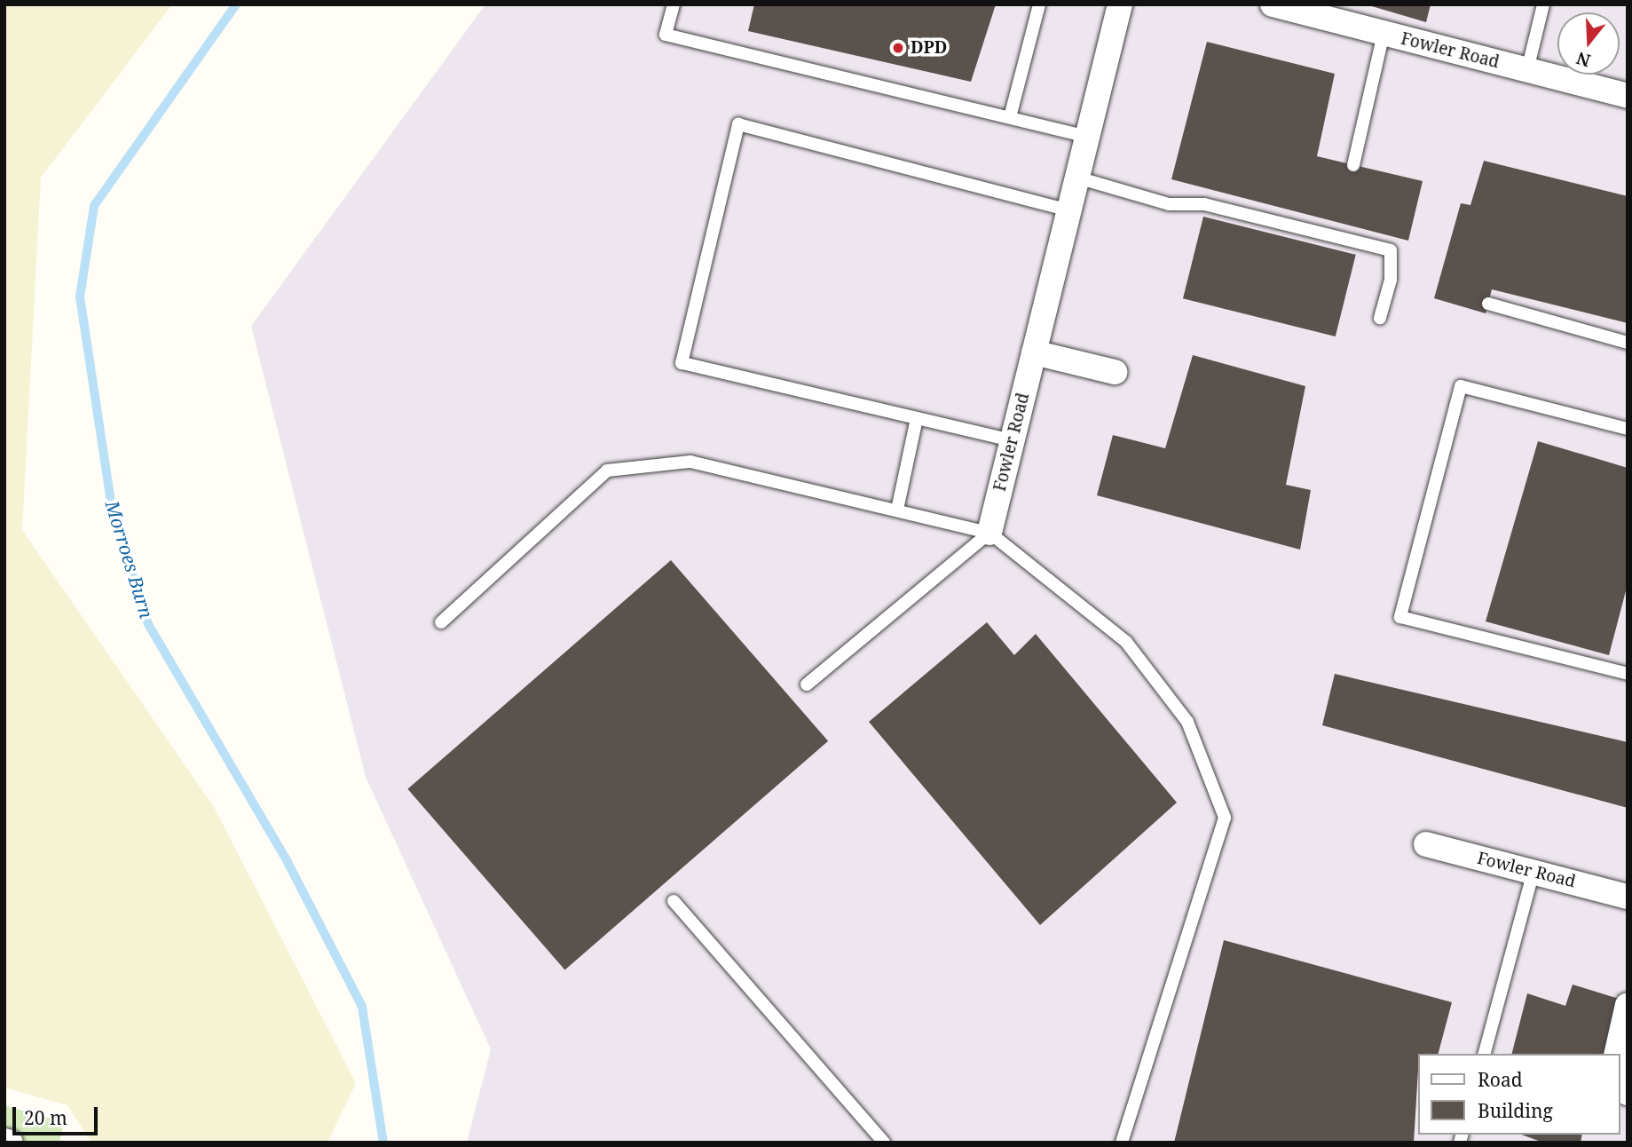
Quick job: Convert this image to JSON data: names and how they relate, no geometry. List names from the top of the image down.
{
  "streets": {
    "street": ["Fowler Road"]
  },
  "water": ["Morroes Burn"],
  "places": ["DPD"],
  "legend": ["Road", "Building"],
  "scale_bar": "20 m",
  "north": "bottom"
}
